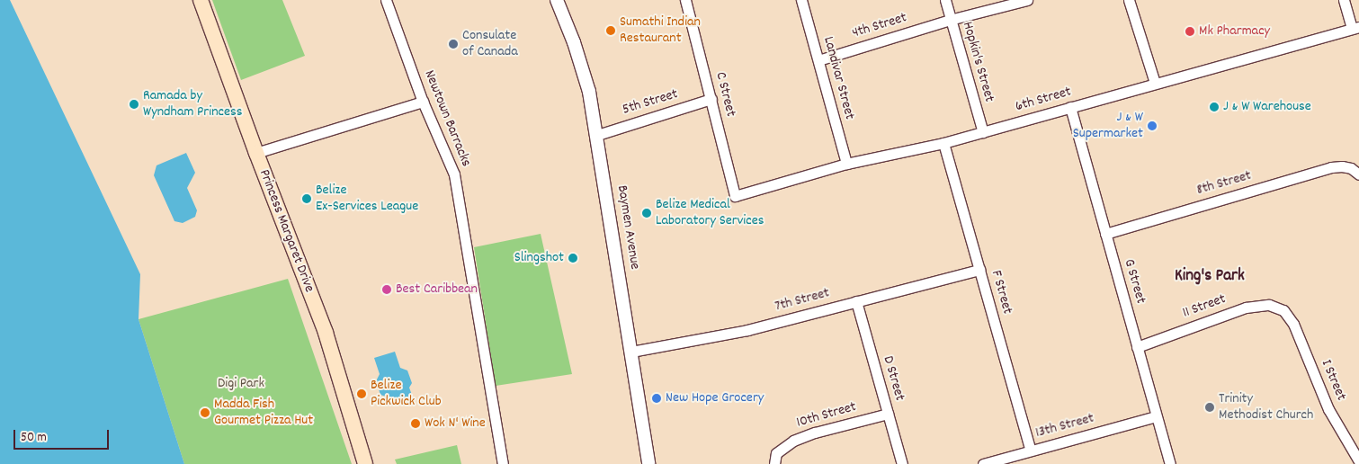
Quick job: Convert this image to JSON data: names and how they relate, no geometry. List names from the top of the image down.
{
  "streets": {
    "main road": ["Princess Margaret Drive"],
    "street": [
      "4th Street",
      "Hopkin's Street",
      "Landivar Street",
      "C Street",
      "6th Street",
      "5th Street",
      "Newtown Barracks",
      "8th Street",
      "Baymen Avenue",
      "G Street",
      "F Street",
      "7th Street",
      "11 Street",
      "D Street",
      "I Street",
      "10th Street",
      "13th Street"
    ]
  },
  "crossings": [
    ["4th Street", "Hopkin's Street"],
    ["4th Street", "Landivar Street"],
    ["Hopkin's Street", "6th Street"],
    ["Landivar Street", "6th Street"],
    ["C Street", "6th Street"],
    ["C Street", "5th Street"],
    ["6th Street", "G Street"],
    ["6th Street", "F Street"],
    ["5th Street", "Baymen Avenue"],
    ["8th Street", "G Street"],
    ["Baymen Avenue", "7th Street"],
    ["G Street", "11 Street"],
    ["G Street", "13th Street"],
    ["F Street", "7th Street"],
    ["F Street", "13th Street"],
    ["7th Street", "D Street"],
    ["11 Street", "I Street"],
    ["D Street", "10th Street"]
  ],
  "districts": ["King's Park"],
  "parks": ["Digi Park"],
  "places": [
    "Sumathi Indian Restaurant",
    "Mk Pharmacy",
    "Consulate of Canada",
    "Ramada by Wyndham Princess",
    "J & W Warehouse",
    "J & W Supermarket",
    "Belize Ex-Services League",
    "Belize Medical Laboratory Services",
    "Slingshot",
    "Best Caribbean",
    "Belize Pickwick Club",
    "New Hope Grocery",
    "Trinity Methodist Church",
    "Madda Fish Gourmet Pizza Hut",
    "Wok N' Wine"
  ],
  "scale_bar": "50 m"
}
